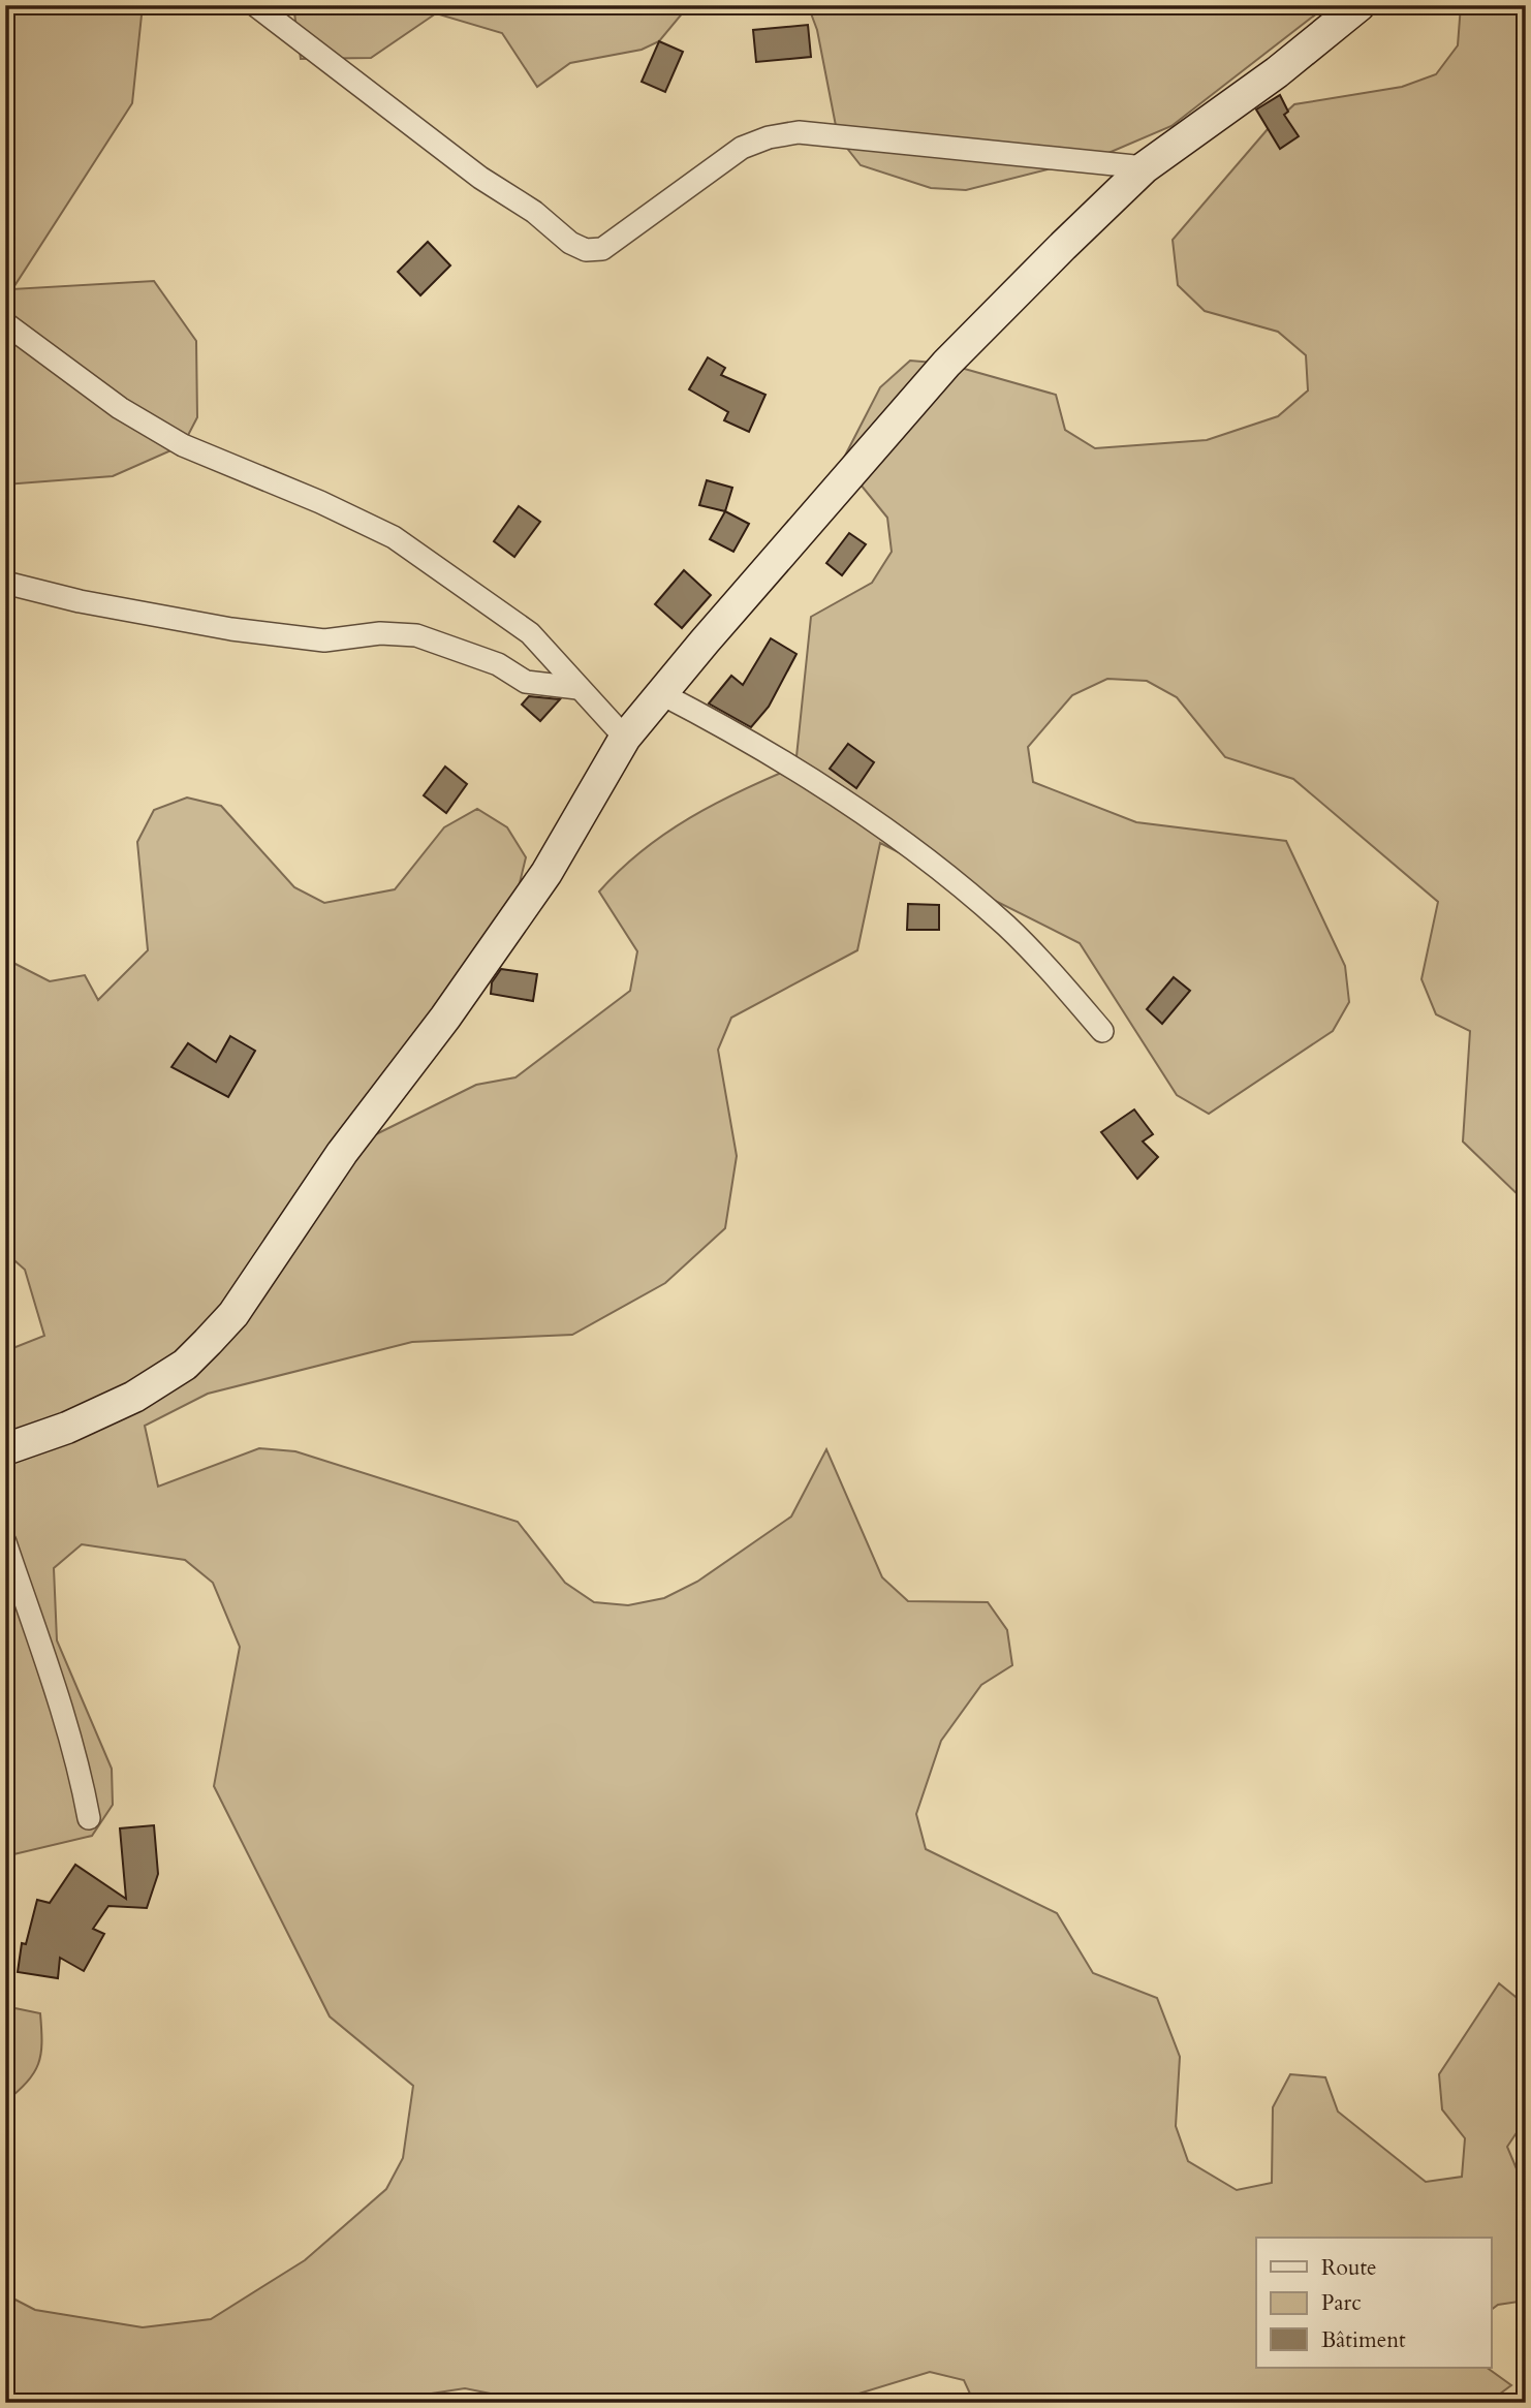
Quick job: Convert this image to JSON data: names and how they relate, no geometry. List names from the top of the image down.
{
  "legend": ["Route", "Parc", "Bâtiment"]
}
